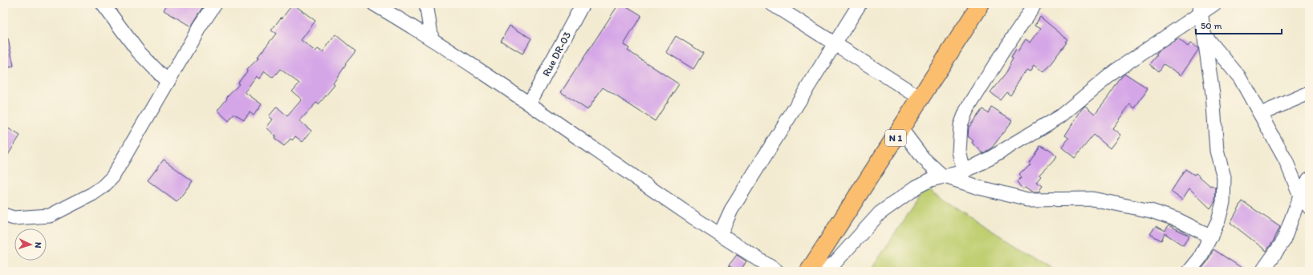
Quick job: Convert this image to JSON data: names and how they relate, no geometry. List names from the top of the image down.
{
  "streets": {
    "highway": ["N 1"],
    "street": ["Rue DR-03"]
  },
  "scale_bar": "50 m",
  "north": "right"
}
